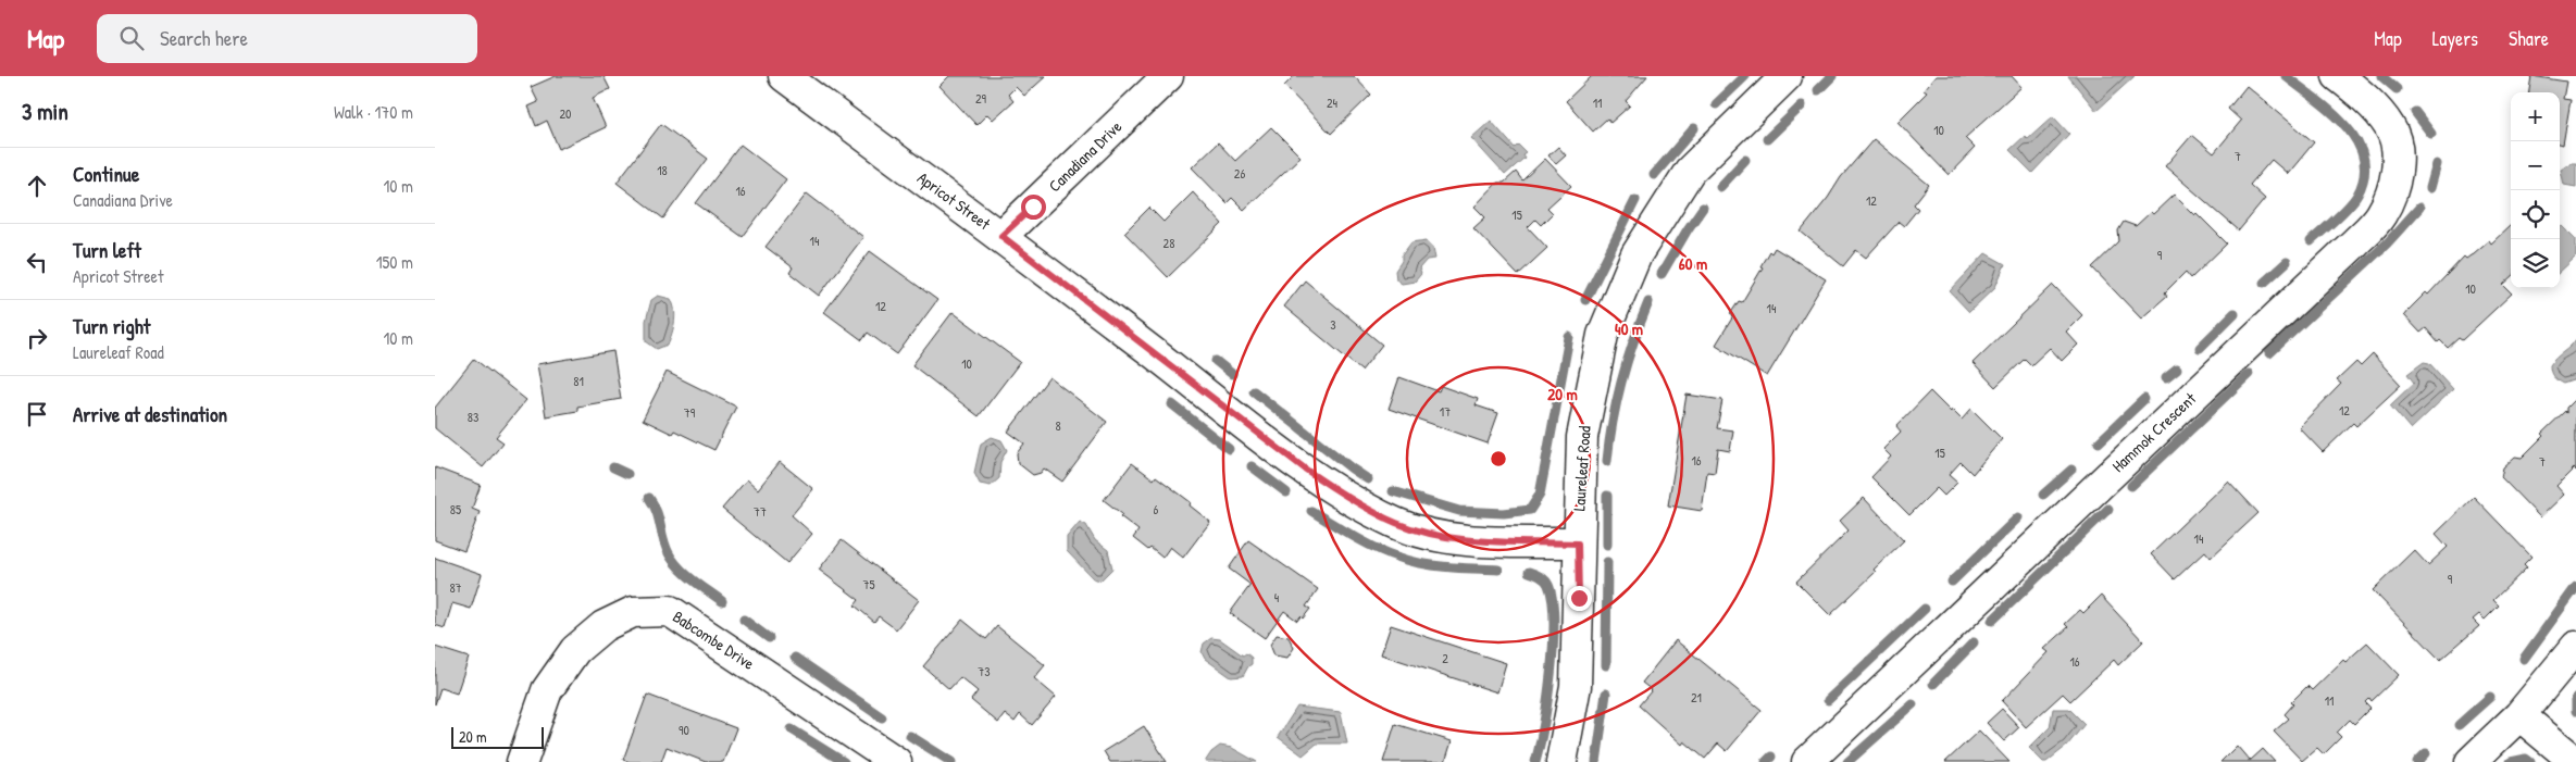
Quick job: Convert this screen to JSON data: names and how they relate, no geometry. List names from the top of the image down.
{
  "streets": {
    "street": [
      "Canadiana Drive",
      "Apricot Street",
      "Hammok Crescent",
      "Laureleaf Road",
      "Babcombe Drive"
    ]
  },
  "crossings": [
    ["Canadiana Drive", "Apricot Street"],
    ["Apricot Street", "Laureleaf Road"]
  ],
  "house_numbers": [
    "29",
    "24",
    "11",
    "20",
    "10",
    "7",
    "18",
    "26",
    "16",
    "12",
    "15",
    "14",
    "28",
    "9",
    "10",
    "12",
    "14",
    "3",
    "10",
    "81",
    "12",
    "17",
    "79",
    "83",
    "8",
    "15",
    "16",
    "7",
    "85",
    "6",
    "77",
    "14",
    "9",
    "75",
    "87",
    "4",
    "2",
    "16",
    "73",
    "21",
    "11",
    "90"
  ],
  "scale_bar": "20 m",
  "page": {
    "header": "Map",
    "search": "Search here",
    "nav": ["Map", "Layers", "Share"],
    "heading": ["3 min", "Walk · 170 m"],
    "map_buttons": ["+", "−"],
    "list": [
      ["Continue", "Canadiana Drive", "10 m"],
      ["Turn left", "Apricot Street", "150 m"],
      ["Turn right", "Laureleaf Road", "10 m"],
      "Arrive at destination"
    ],
    "scale": "20 m"
  },
  "rings": ["60 m", "40 m", "20 m"]
}
